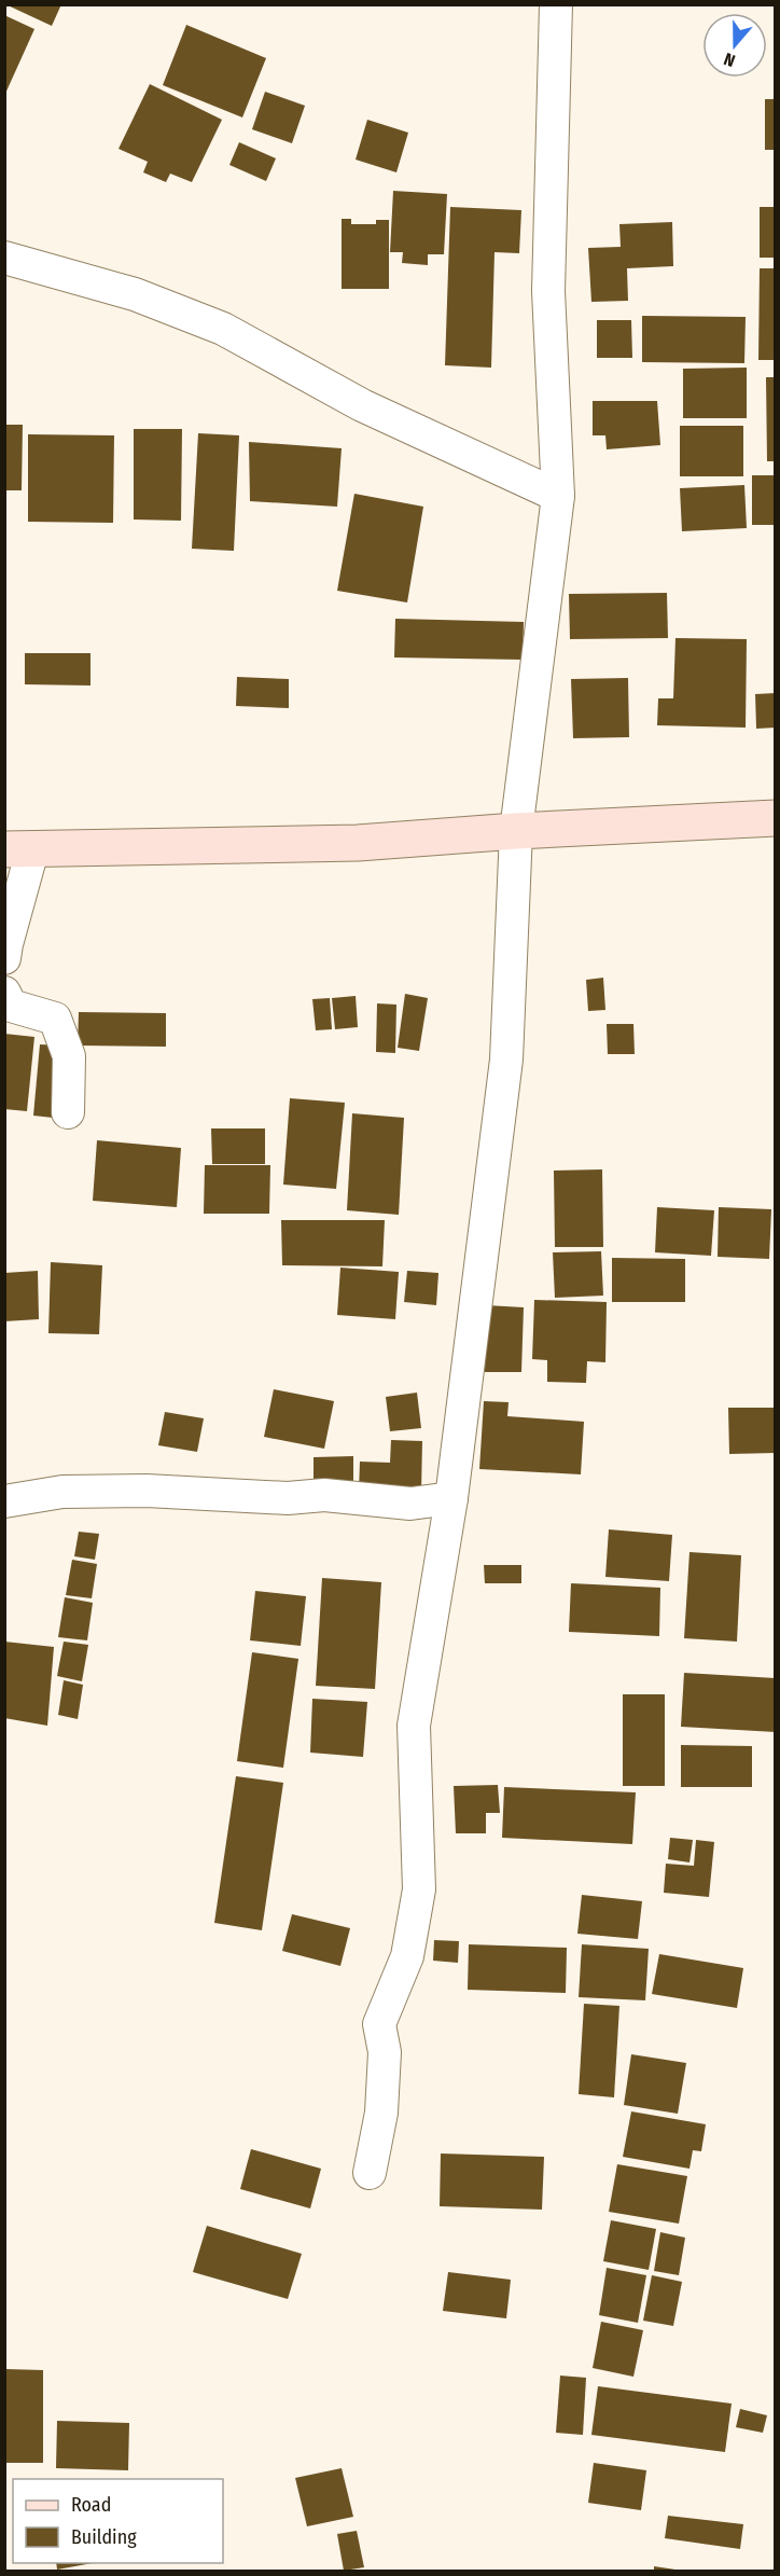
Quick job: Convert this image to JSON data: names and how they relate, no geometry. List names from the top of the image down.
{
  "legend": ["Road", "Building"],
  "north": "bottom"
}
